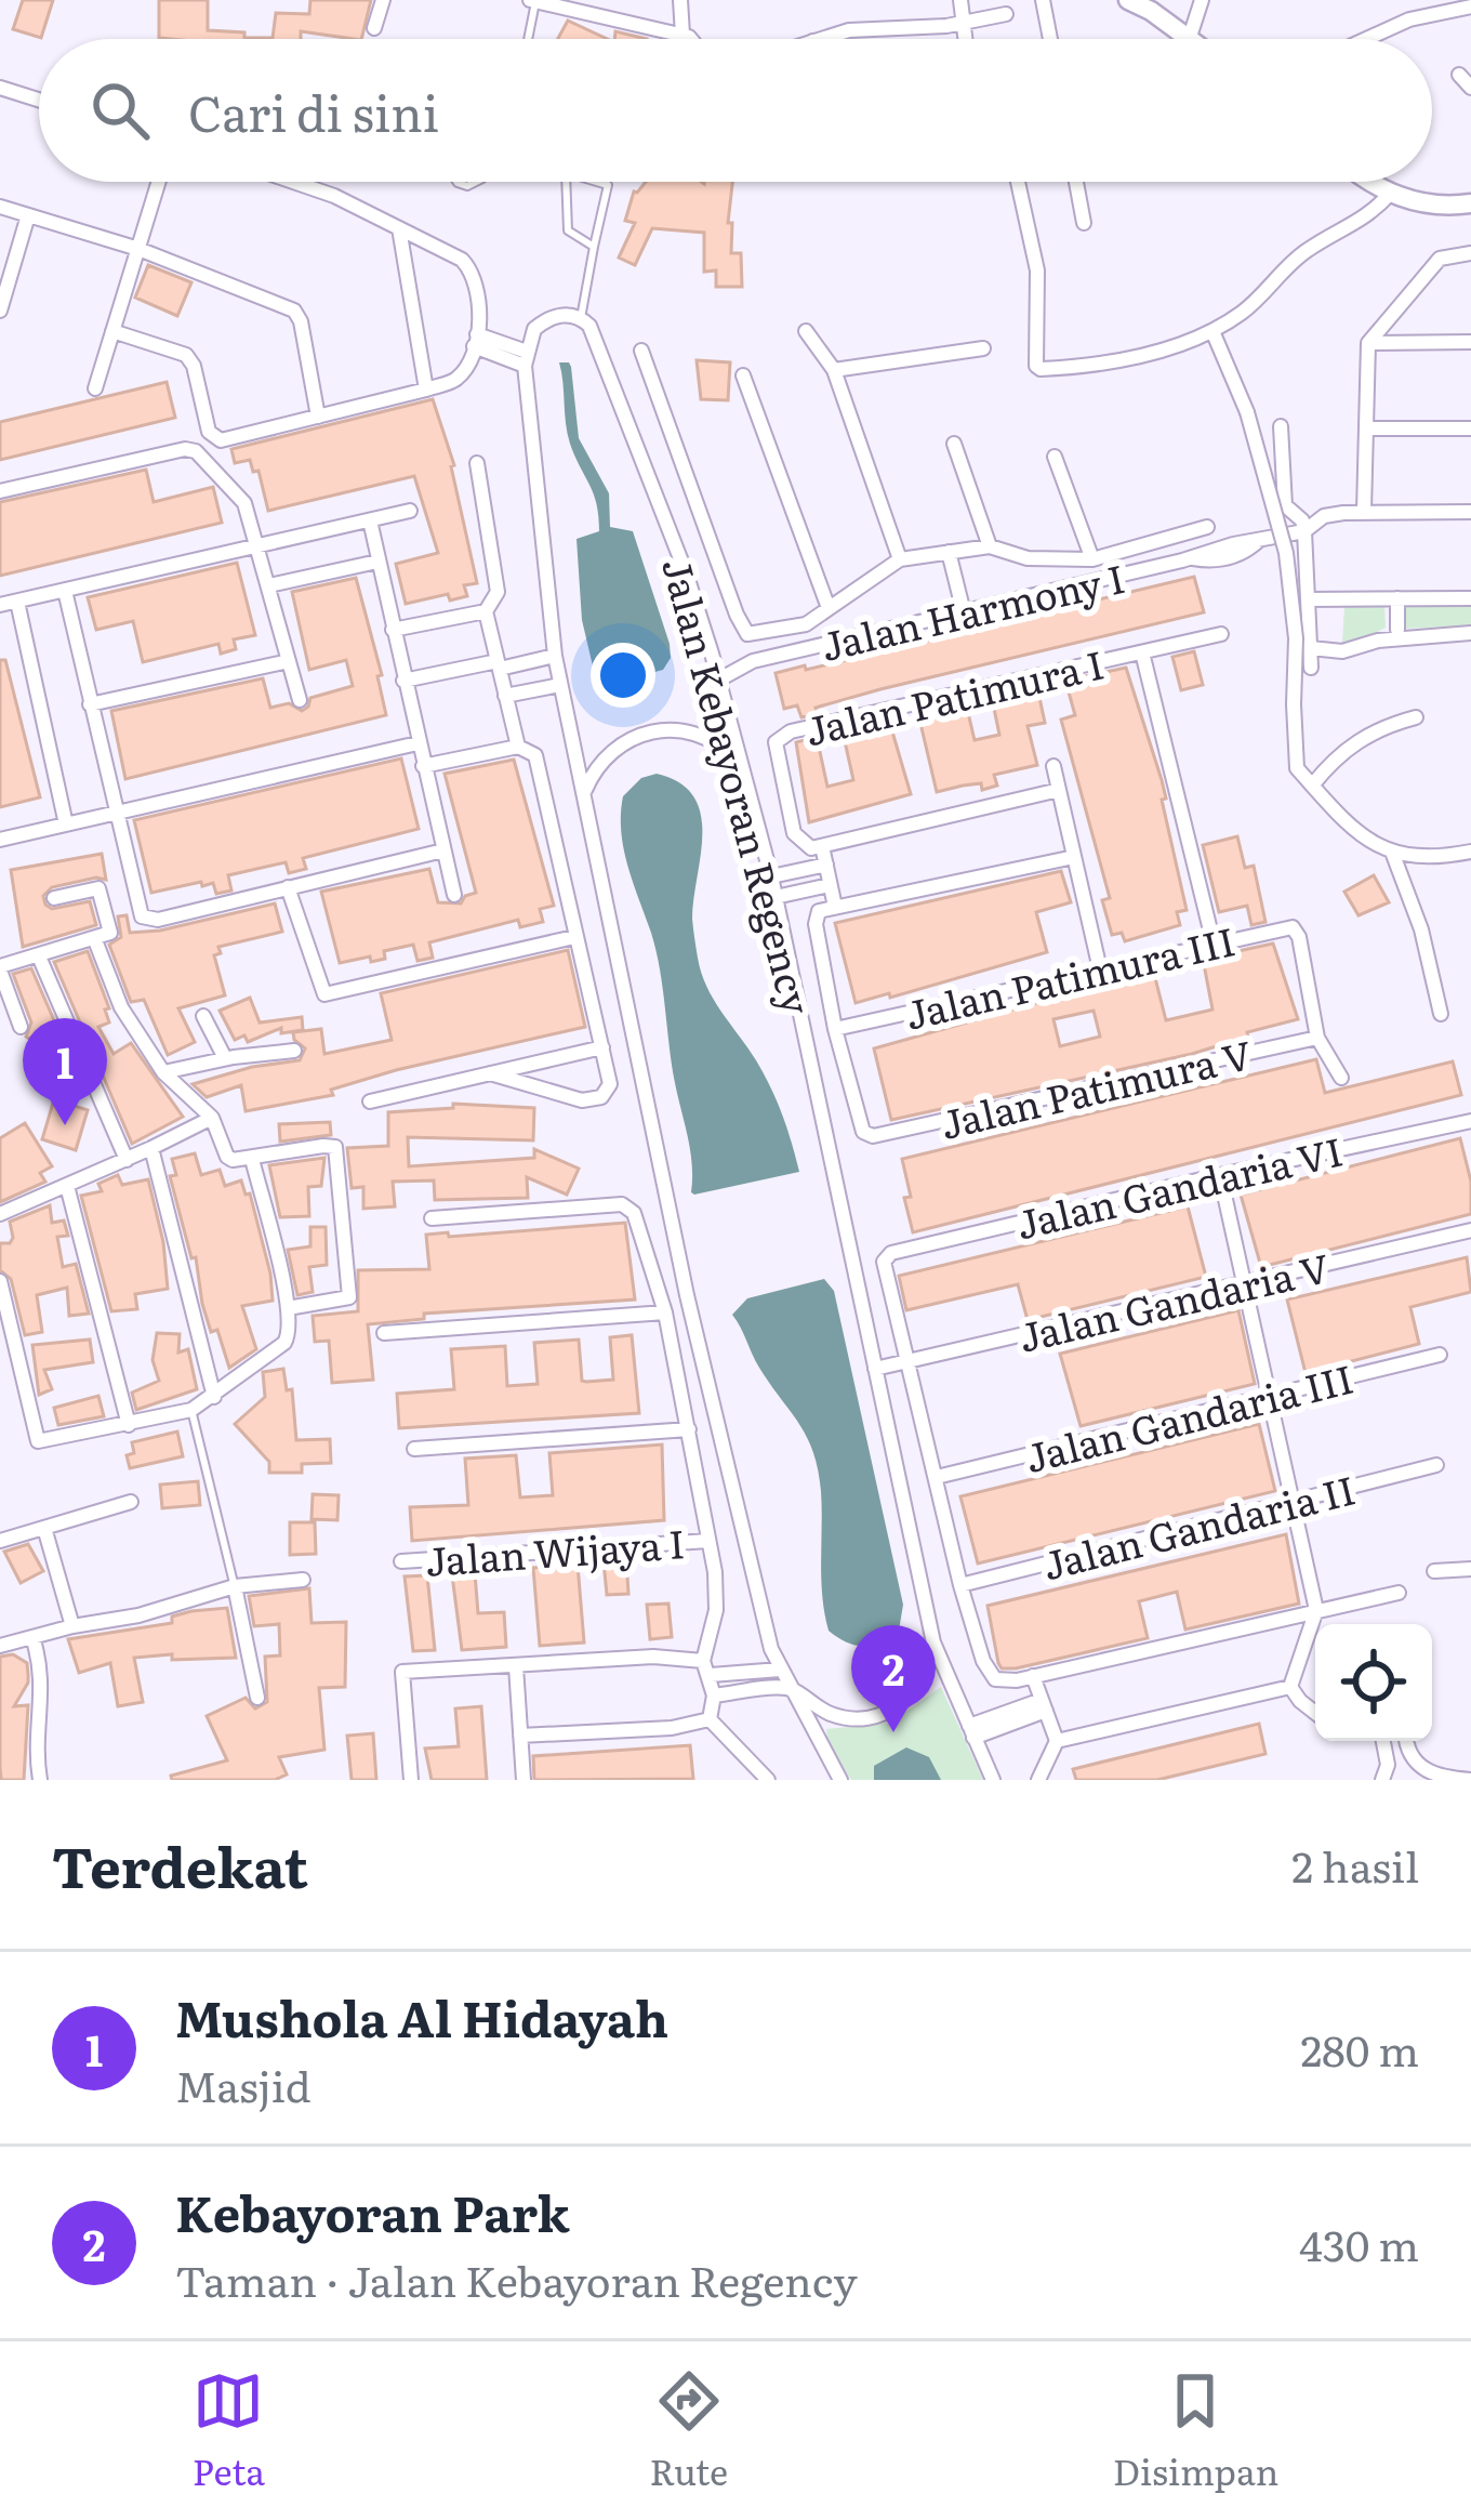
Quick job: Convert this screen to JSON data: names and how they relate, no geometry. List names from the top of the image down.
{
  "streets": {
    "street": [
      "Jalan Harmony I",
      "Jalan Patimura I",
      "Jalan Kebayoran Regency",
      "Jalan Patimura III",
      "Jalan Patimura V",
      "Jalan Gandaria VI",
      "Jalan Gandaria V",
      "Jalan Gandaria III",
      "Jalan Gandaria II",
      "Jalan Wijaya I"
    ]
  },
  "crossings": [
    ["Jalan Harmony I", "Jalan Kebayoran Regency"],
    ["Jalan Kebayoran Regency", "Jalan Gandaria V"],
    ["Jalan Patimura III", "Jalan Patimura V"],
    ["Jalan Gandaria VI", "Jalan Gandaria V"]
  ],
  "page": {
    "search": "Cari di sini",
    "pins": ["1", "2"],
    "heading": ["Terdekat", "2 hasil"],
    "list": [
      {
        "mark": "1",
        "name": "Mushola Al Hidayah",
        "note": "Masjid",
        "value": "280 m"
      },
      {
        "mark": "2",
        "name": "Kebayoran Park",
        "note": "Taman · Jalan Kebayoran Regency",
        "value": "430 m"
      }
    ],
    "nav": ["Peta", "Rute", "Disimpan"]
  }
}
